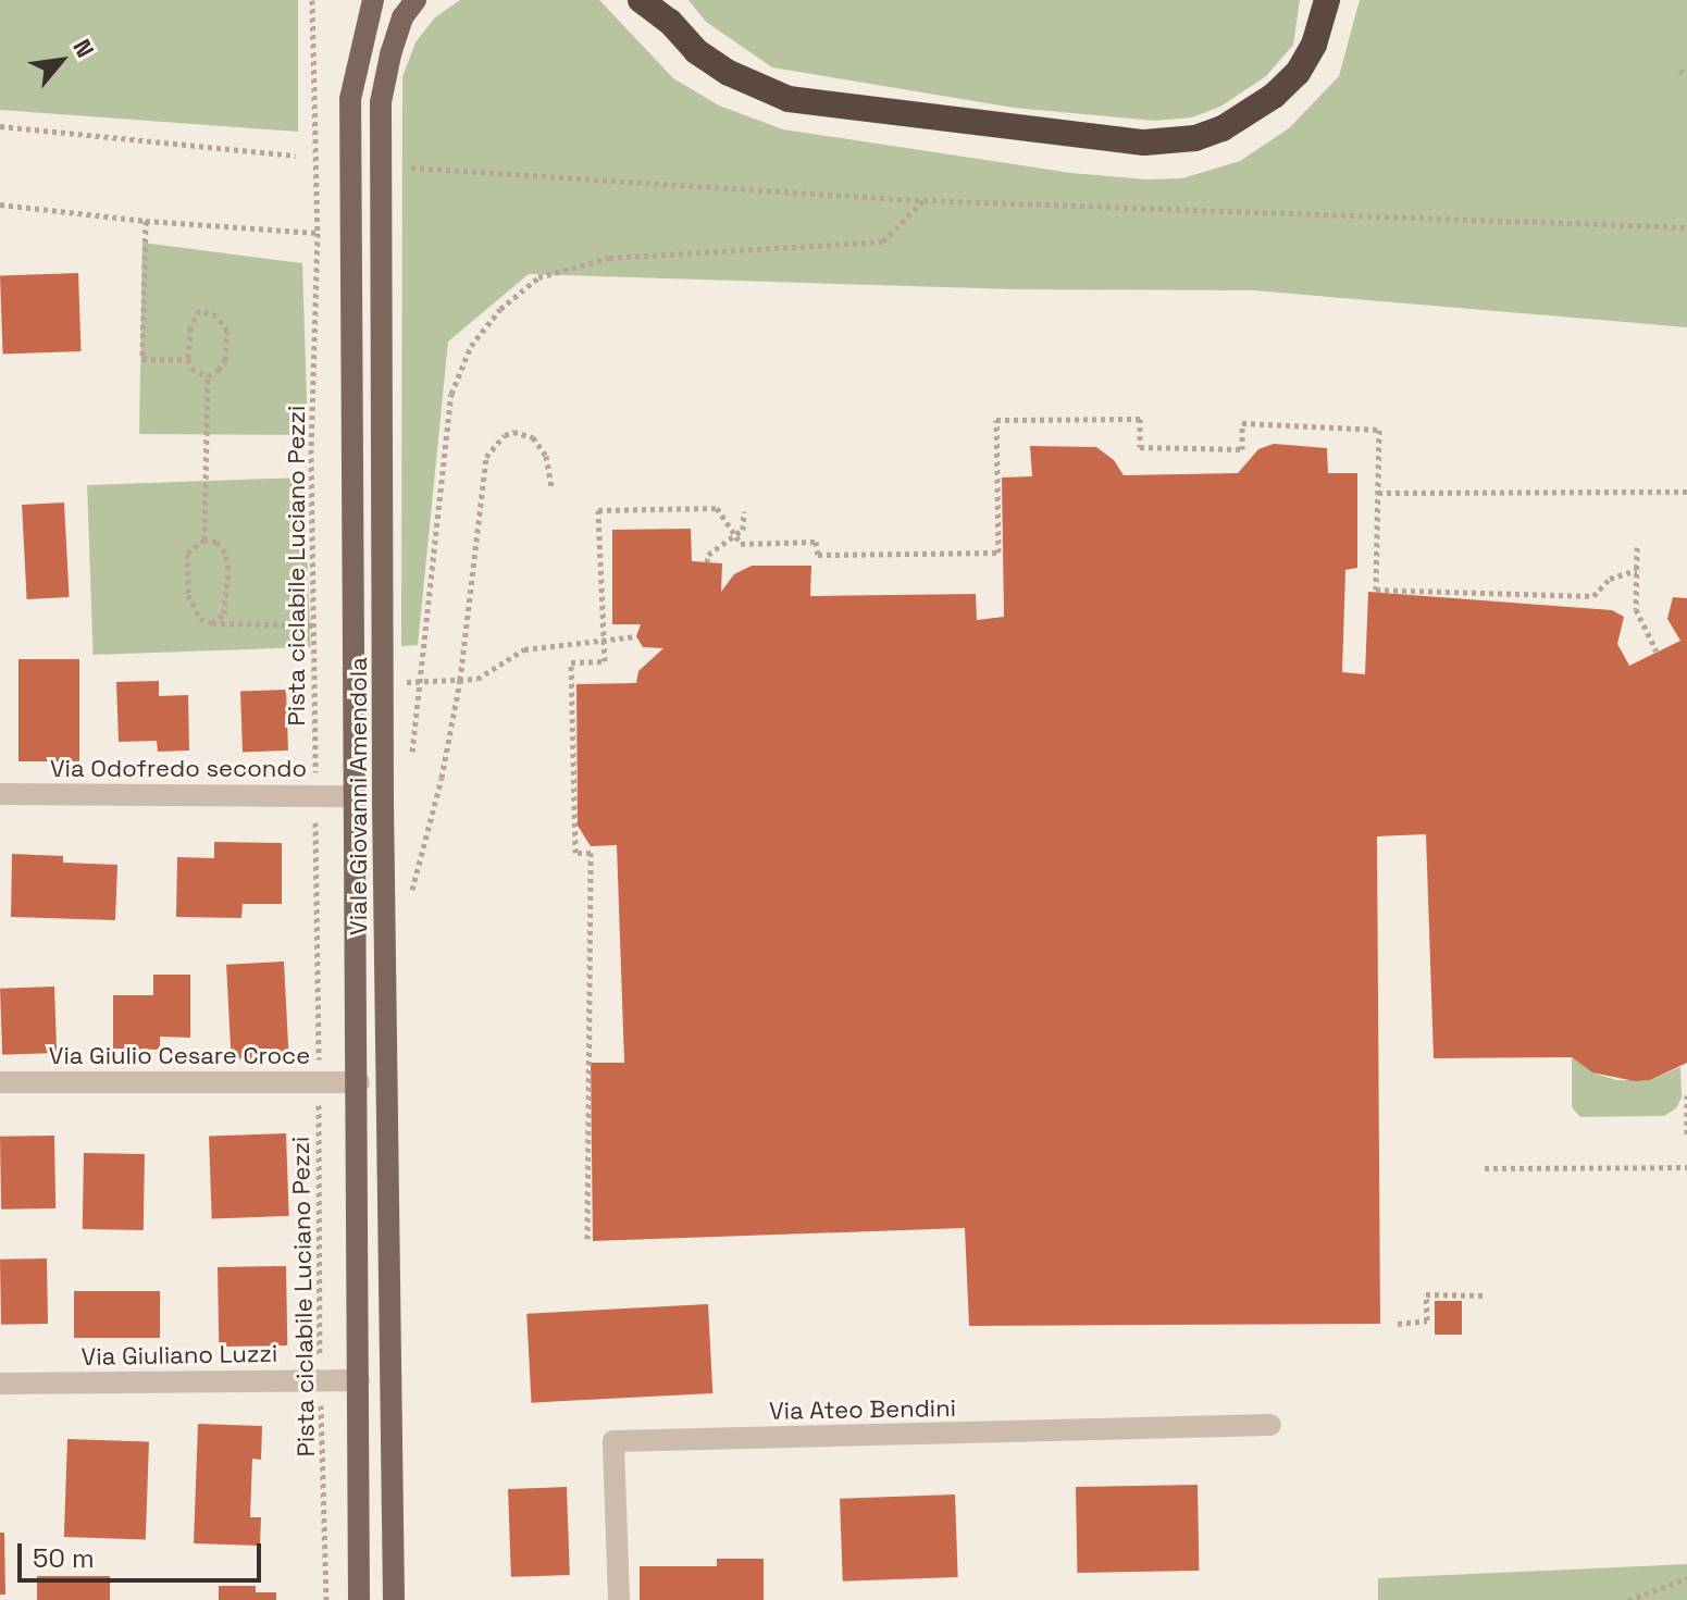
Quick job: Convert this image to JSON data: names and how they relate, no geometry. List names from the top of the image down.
{
  "streets": {
    "main road": ["Viale Giovanni Amendola"],
    "street": [
      "Via Odofredo secondo",
      "Via Giulio Cesare Croce",
      "Via Giuliano Luzzi",
      "Via Ateo Bendini"
    ],
    "path": ["Pista ciclabile Luciano Pezzi"]
  },
  "crossings": [
    ["Pista ciclabile Luciano Pezzi", "Via Odofredo secondo"],
    ["Pista ciclabile Luciano Pezzi", "Via Giulio Cesare Croce"],
    ["Pista ciclabile Luciano Pezzi", "Via Giuliano Luzzi"],
    ["Via Odofredo secondo", "Viale Giovanni Amendola"],
    ["Viale Giovanni Amendola", "Via Giulio Cesare Croce"],
    ["Viale Giovanni Amendola", "Via Giuliano Luzzi"]
  ],
  "scale_bar": "50 m",
  "north": "top right"
}
